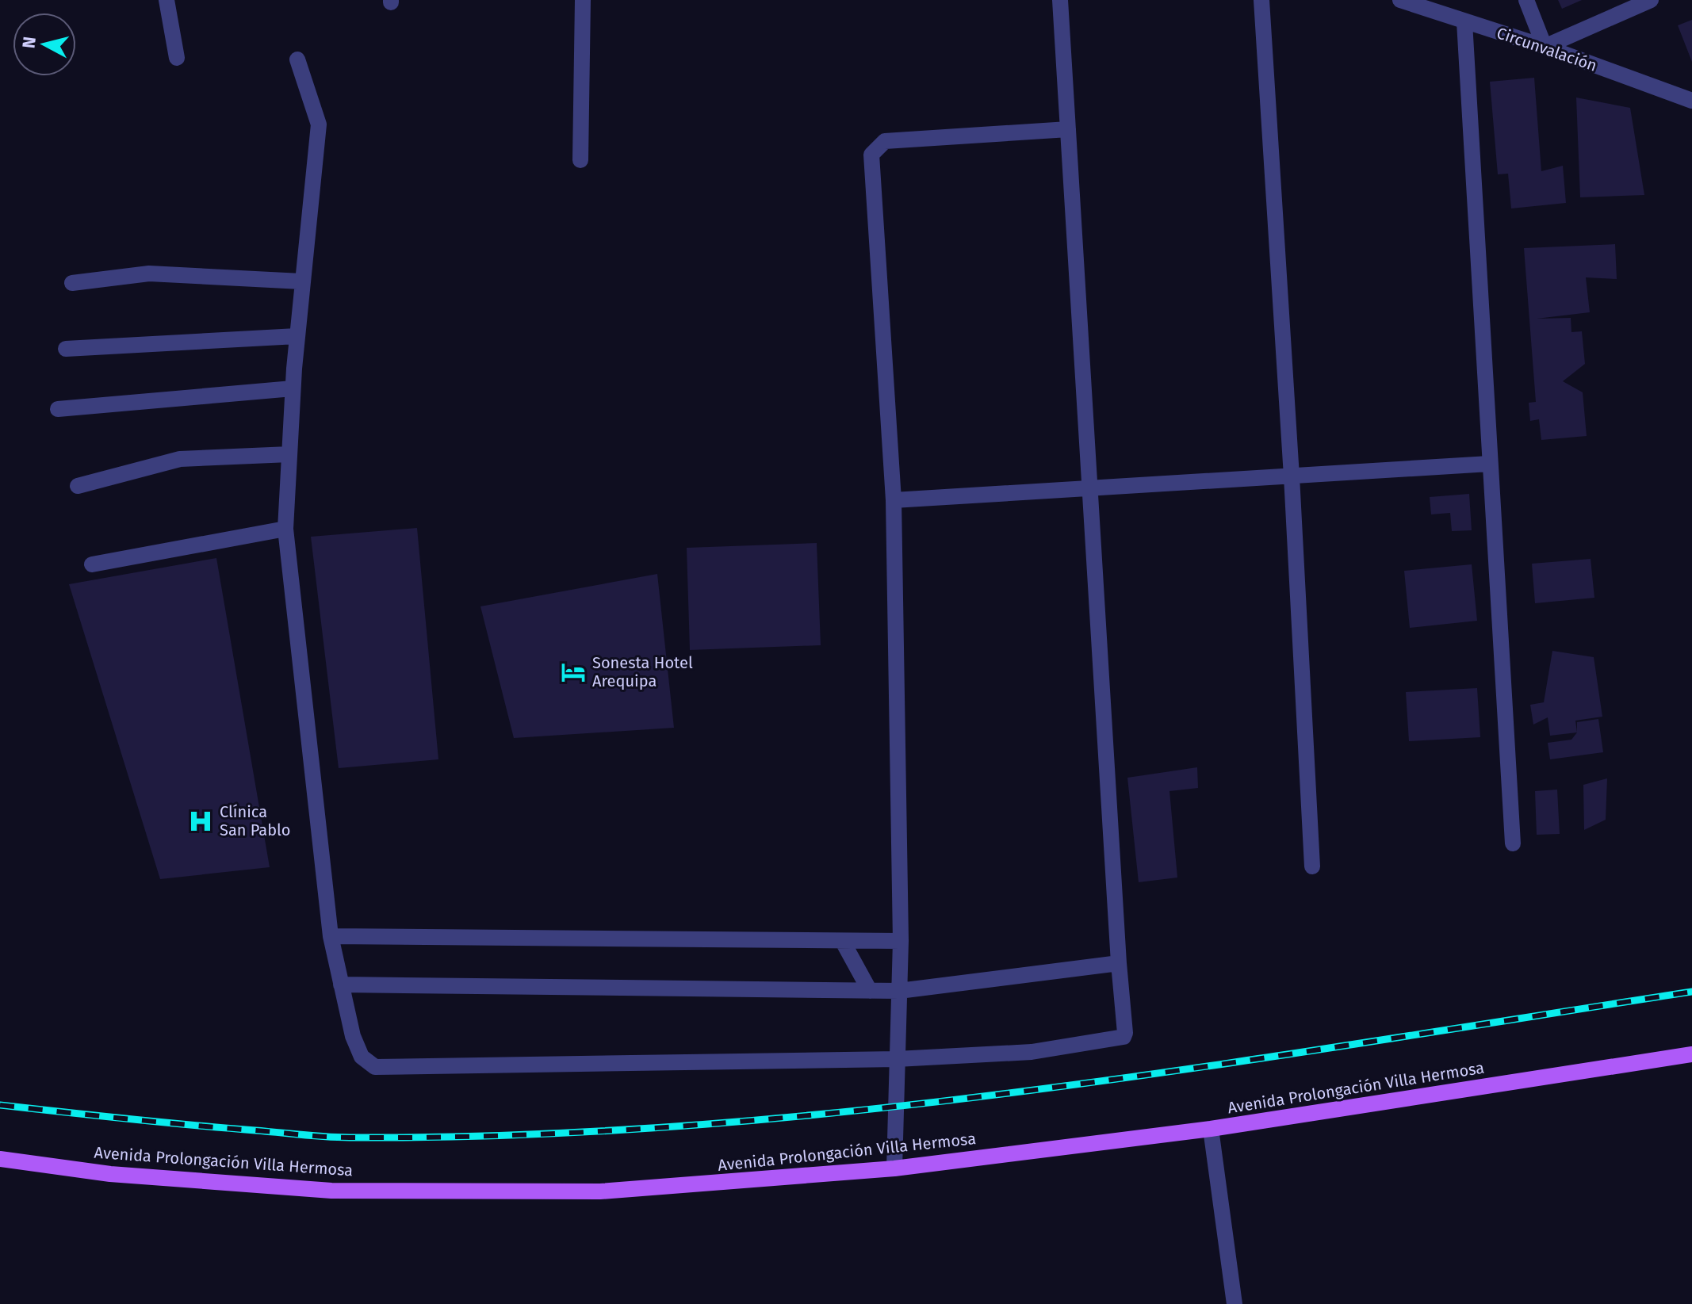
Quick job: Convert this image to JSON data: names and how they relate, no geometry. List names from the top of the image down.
{
  "streets": {
    "main road": ["Avenida Prolongación Villa Hermosa"],
    "street": ["Circunvalación"]
  },
  "places": {
    "hotel": ["Sonesta Hotel Arequipa"],
    "hospital": ["Clínica San Pablo"]
  },
  "north": "left"
}
